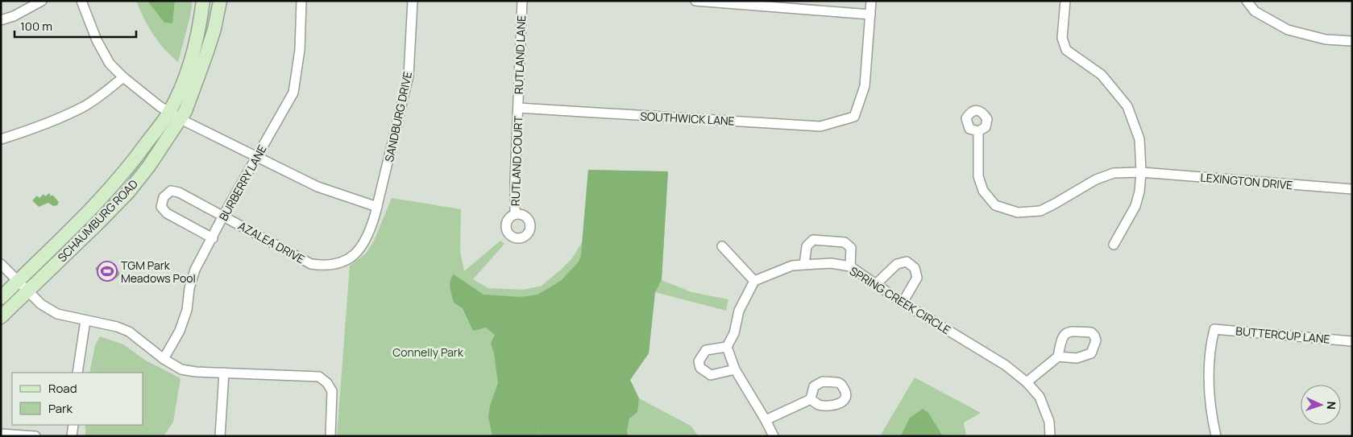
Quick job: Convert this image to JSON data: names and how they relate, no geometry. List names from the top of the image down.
{
  "streets": {
    "street": [
      "RUTLAND LANE",
      "SANDBURG DRIVE",
      "SOUTHWICK LANE",
      "RUTLAND COURT",
      "LEXINGTON DRIVE",
      "BURBERRY LANE",
      "SCHAUMBURG ROAD",
      "AZALEA DRIVE",
      "SPRING CREEK CIRCLE",
      "BUTTERCUP LANE"
    ]
  },
  "crossings": [
    ["RUTLAND LANE", "SOUTHWICK LANE"],
    ["RUTLAND LANE", "RUTLAND COURT"],
    ["SANDBURG DRIVE", "AZALEA DRIVE"],
    ["SOUTHWICK LANE", "RUTLAND COURT"],
    ["BURBERRY LANE", "AZALEA DRIVE"]
  ],
  "parks": ["Connelly Park"],
  "places": {
    "sports": ["TGM Park Meadows Pool"]
  },
  "legend": ["Road", "Park"],
  "scale_bar": "100 m",
  "north": "right"
}
